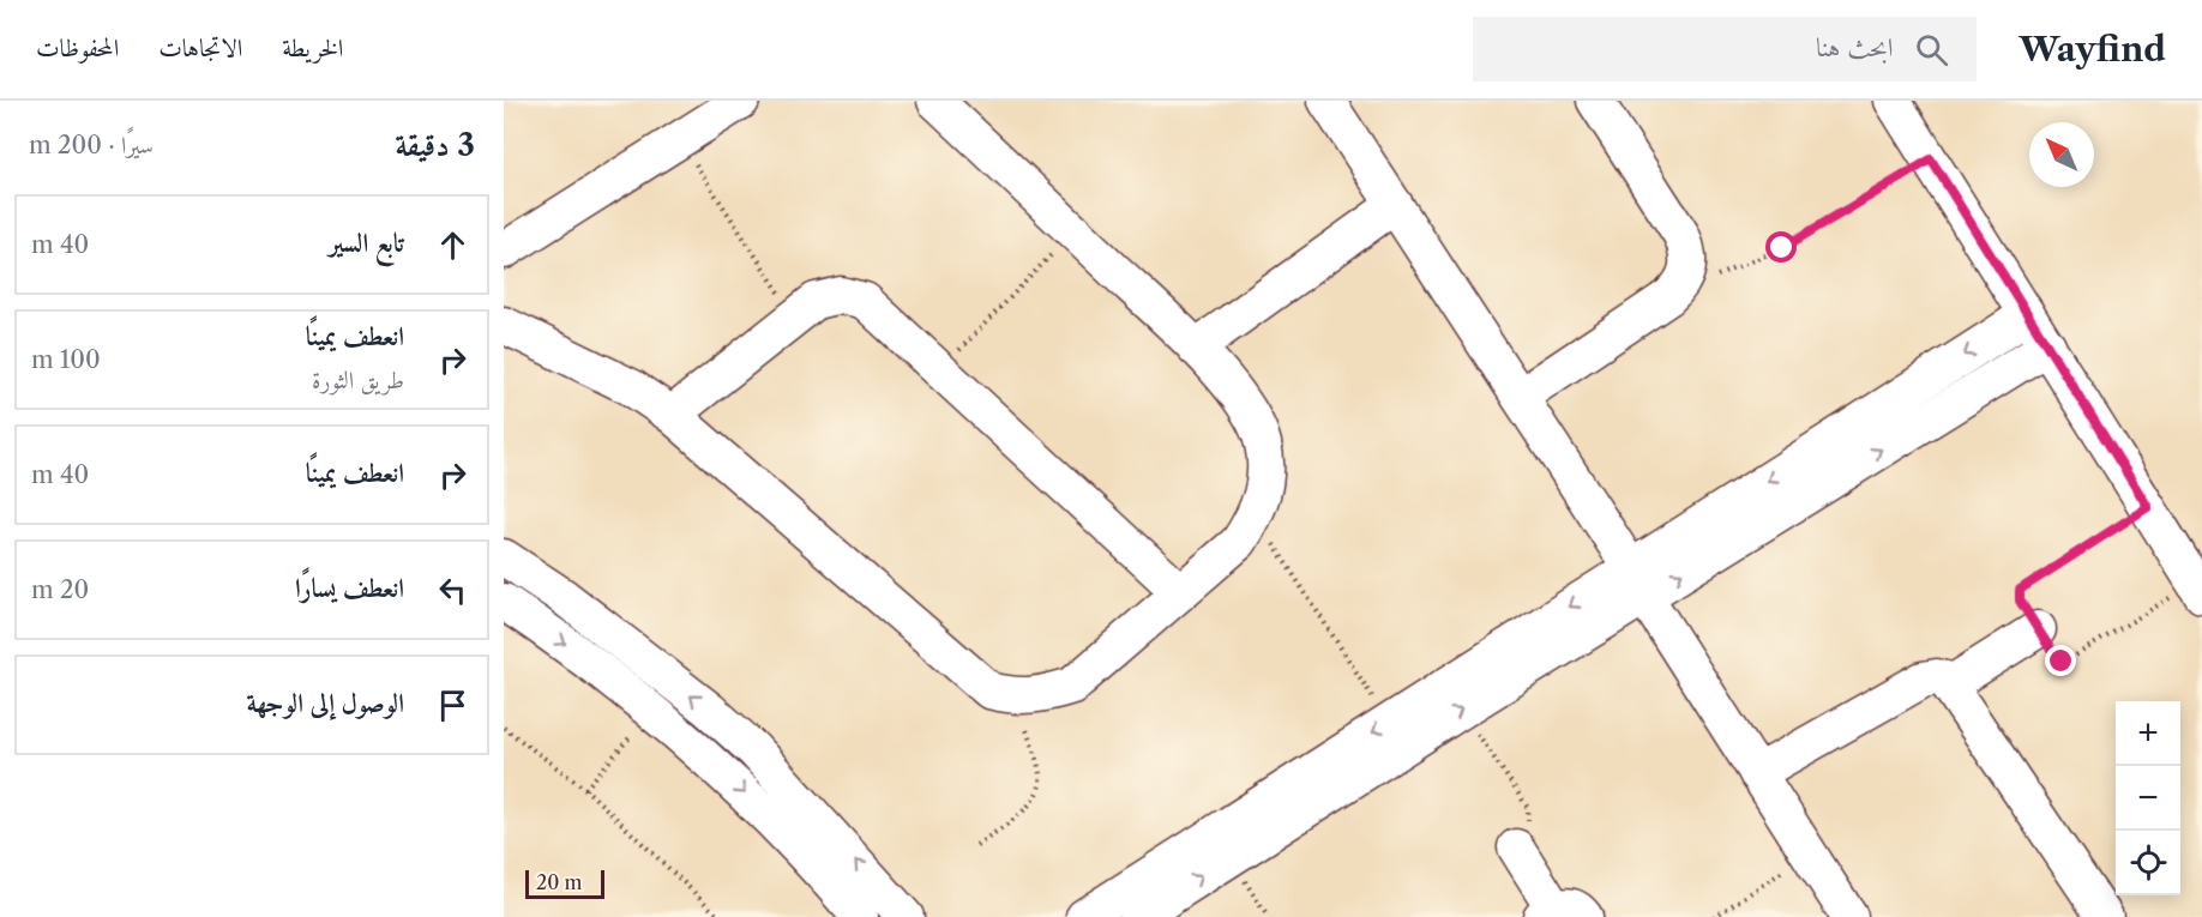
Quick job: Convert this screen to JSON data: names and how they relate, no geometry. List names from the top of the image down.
{
  "scale_bar": "20 m",
  "north": "top left",
  "page": {
    "header": "Wayfind",
    "search": "ابحث هنا",
    "nav": ["الخريطة", "الاتجاهات", "المحفوظات"],
    "heading": ["3 دقيقة", "سيرًا · 200 m"],
    "list": [
      ["تابع السير", "40 m"],
      ["انعطف يمينًا", "طريق الثورة", "100 m"],
      ["انعطف يمينًا", "40 m"],
      ["انعطف يسارًا", "20 m"],
      "الوصول إلى الوجهة"
    ],
    "map_buttons": ["+", "−"],
    "scale": "20 m"
  }
}
